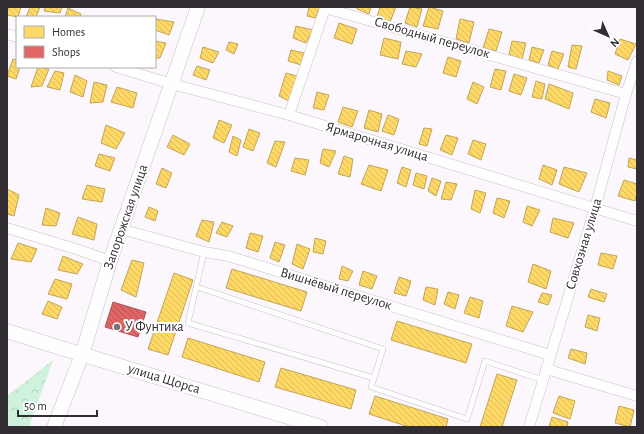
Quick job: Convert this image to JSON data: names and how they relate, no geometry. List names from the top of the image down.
{
  "streets": {
    "street": [
      "Свободный переулок",
      "Ярмарочная улица",
      "Запорожская улица",
      "Совхозная улица",
      "Вишнёвый переулок",
      "улица Щорса"
    ]
  },
  "crossings": [
    ["Свободный переулок", "Ярмарочная улица"],
    ["Свободный переулок", "Совхозная улица"],
    ["Ярмарочная улица", "Запорожская улица"],
    ["Ярмарочная улица", "Совхозная улица"],
    ["Запорожская улица", "Вишнёвый переулок"],
    ["Запорожская улица", "улица Щорса"],
    ["Совхозная улица", "Вишнёвый переулок"]
  ],
  "places": ["У Фунтика"],
  "legend": ["Homes", "Shops"],
  "scale_bar": "50 m",
  "north": "bottom right"
}
